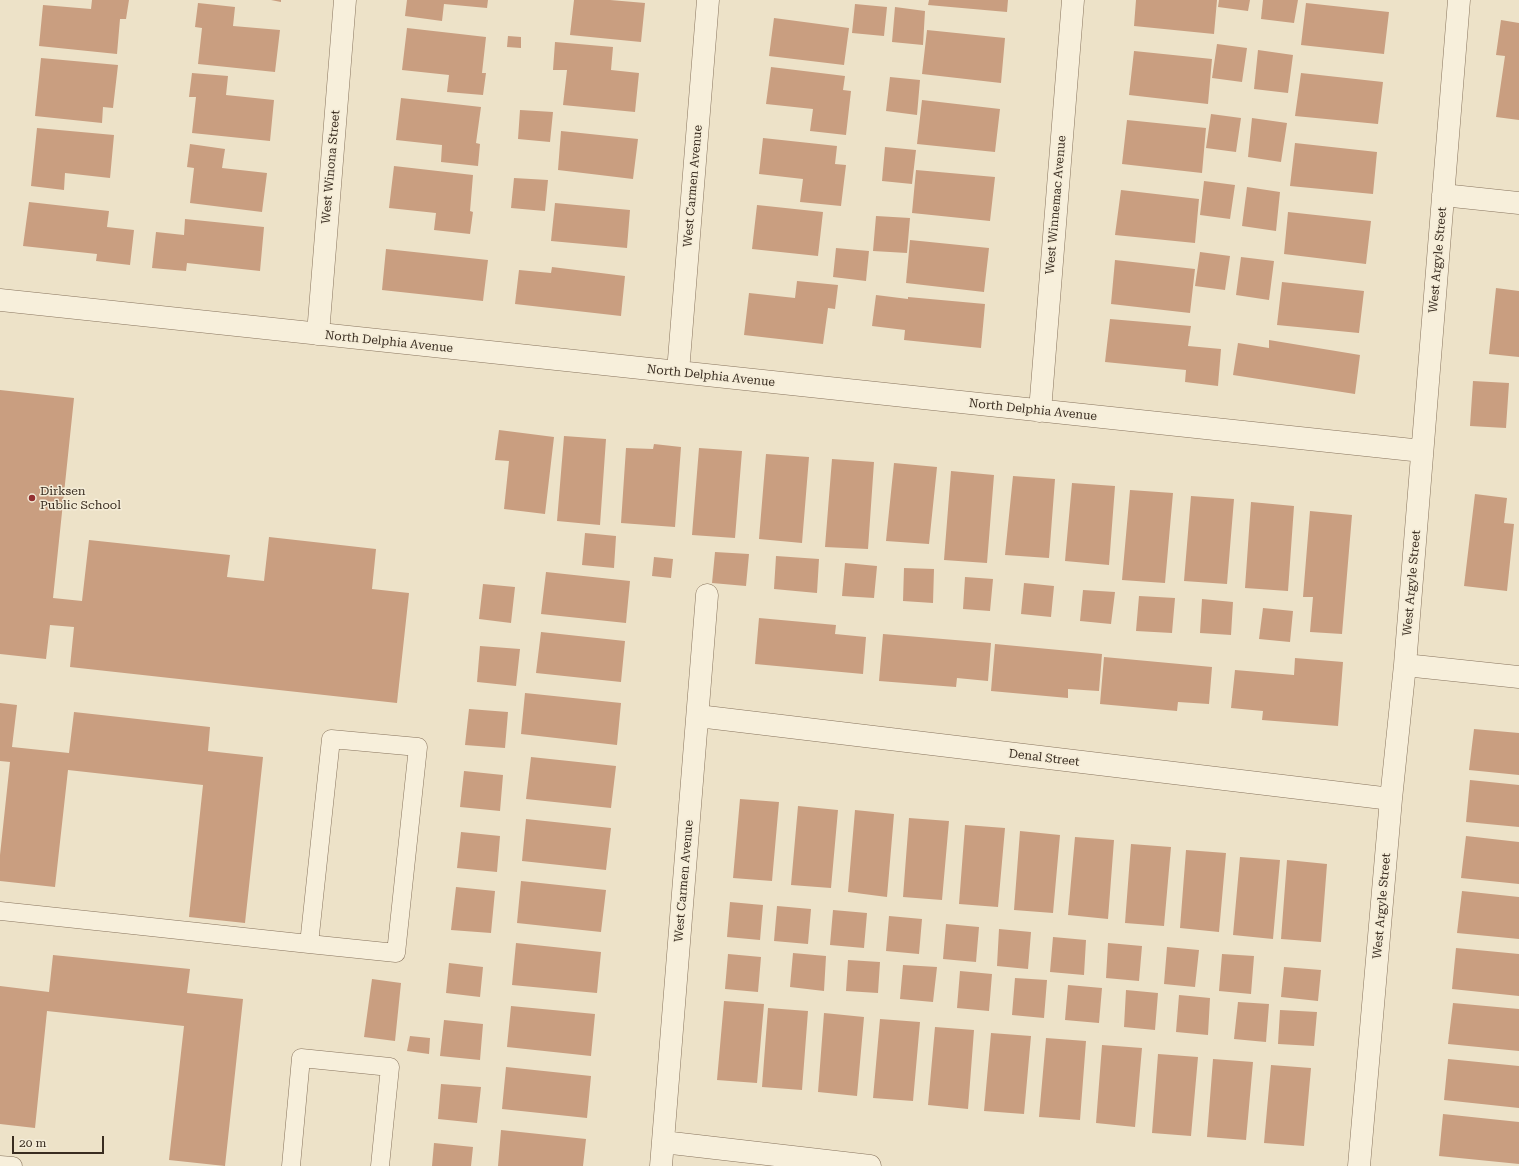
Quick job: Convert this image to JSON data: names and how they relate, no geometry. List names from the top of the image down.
{
  "streets": {
    "street": [
      "West Winona Street",
      "West Carmen Avenue",
      "West Winnemac Avenue",
      "West Argyle Street",
      "North Delphia Avenue",
      "Denal Street"
    ]
  },
  "crossings": [
    ["West Winona Street", "North Delphia Avenue"],
    ["West Carmen Avenue", "North Delphia Avenue"],
    ["West Carmen Avenue", "Denal Street"],
    ["West Winnemac Avenue", "North Delphia Avenue"],
    ["West Argyle Street", "North Delphia Avenue"],
    ["West Argyle Street", "Denal Street"]
  ],
  "places": ["Dirksen Public School"],
  "scale_bar": "20 m"
}
